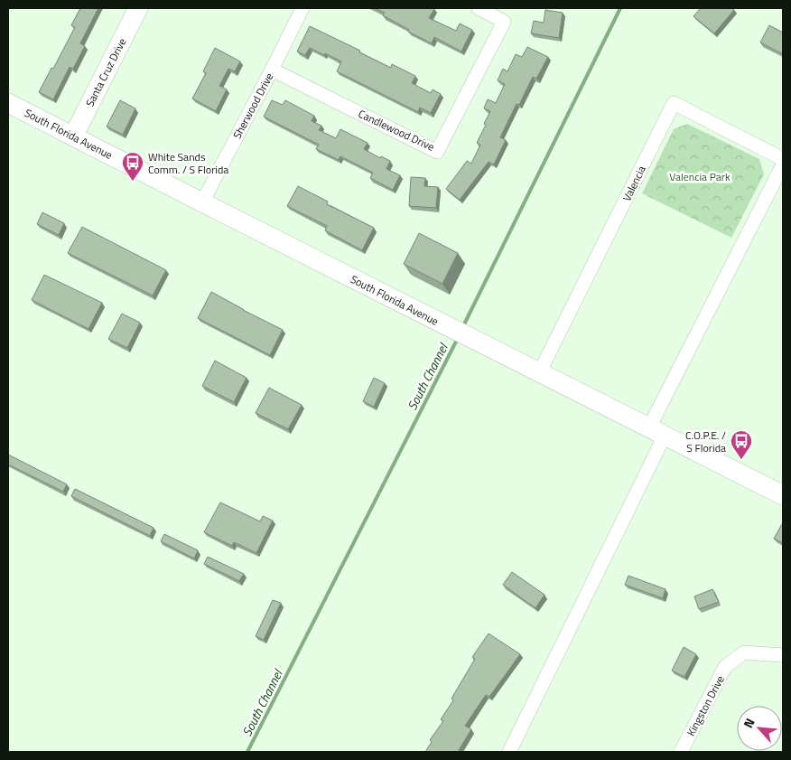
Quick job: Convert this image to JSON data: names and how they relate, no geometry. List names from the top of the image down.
{
  "streets": {
    "main road": ["Santa Cruz Drive", "South Florida Avenue"],
    "street": [
      "Sherwood Drive",
      "Candlewood Drive",
      "Valencia",
      "Kingston Drive"
    ]
  },
  "crossings": [
    ["Santa Cruz Drive", "South Florida Avenue"],
    ["Sherwood Drive", "Candlewood Drive"],
    ["Sherwood Drive", "South Florida Avenue"],
    ["South Florida Avenue", "Valencia"]
  ],
  "water": ["South Channel"],
  "parks": ["Valencia Park"],
  "places": {
    "bus stop": ["White Sands Comm. / S Florida", "C.O.P.E. / S Florida"]
  },
  "north": "top left"
}
